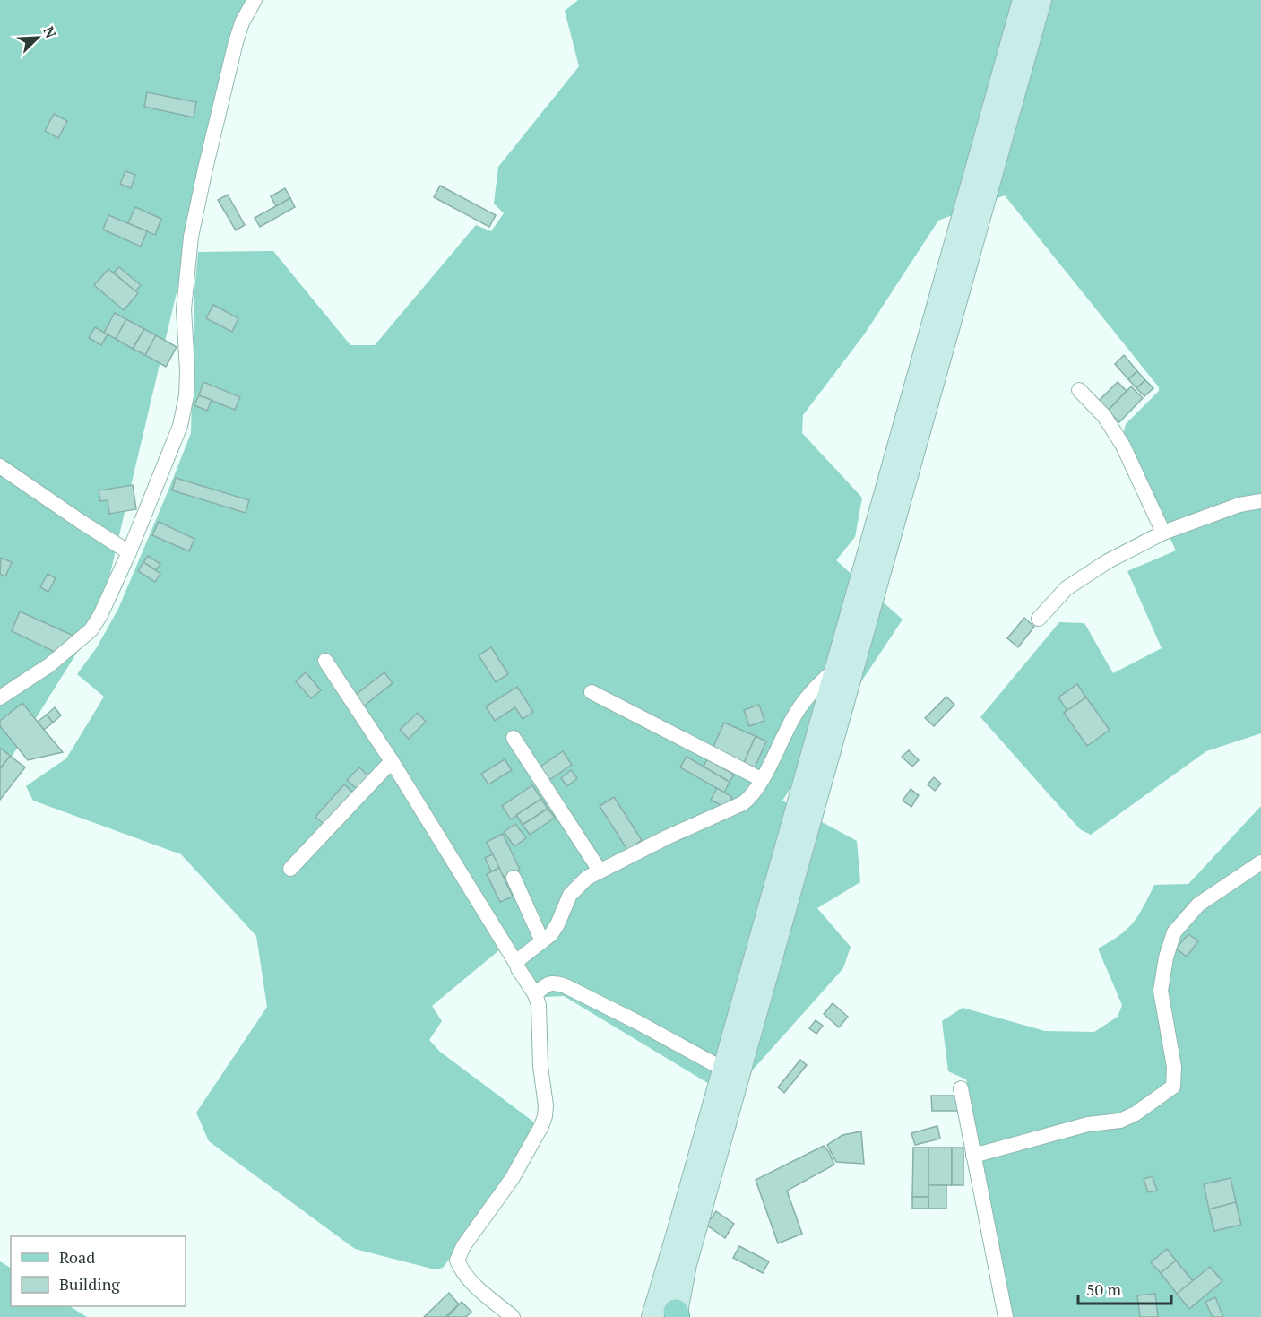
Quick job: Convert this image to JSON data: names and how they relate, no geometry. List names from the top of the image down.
{
  "legend": ["Road", "Building"],
  "scale_bar": "50 m",
  "north": "top right"
}
